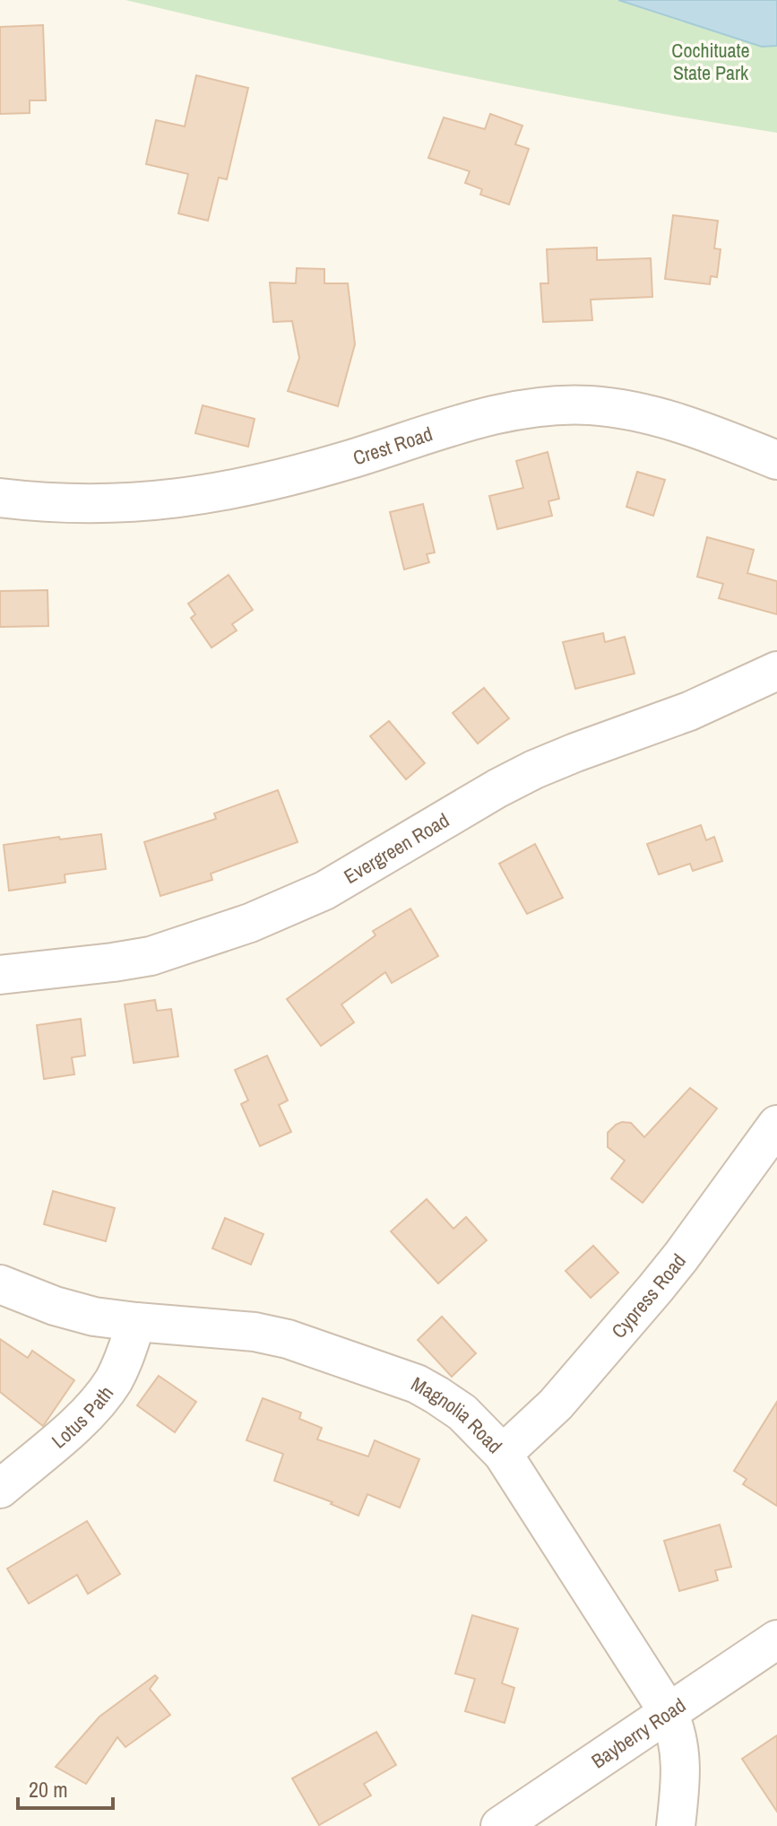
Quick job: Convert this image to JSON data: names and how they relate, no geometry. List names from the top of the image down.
{
  "streets": {
    "street": [
      "Crest Road",
      "Evergreen Road",
      "Cypress Road",
      "Lotus Path",
      "Magnolia Road",
      "Bayberry Road"
    ]
  },
  "crossings": [
    ["Cypress Road", "Magnolia Road"],
    ["Lotus Path", "Magnolia Road"],
    ["Magnolia Road", "Bayberry Road"]
  ],
  "parks": ["Cochituate State Park"],
  "scale_bar": "20 m"
}
